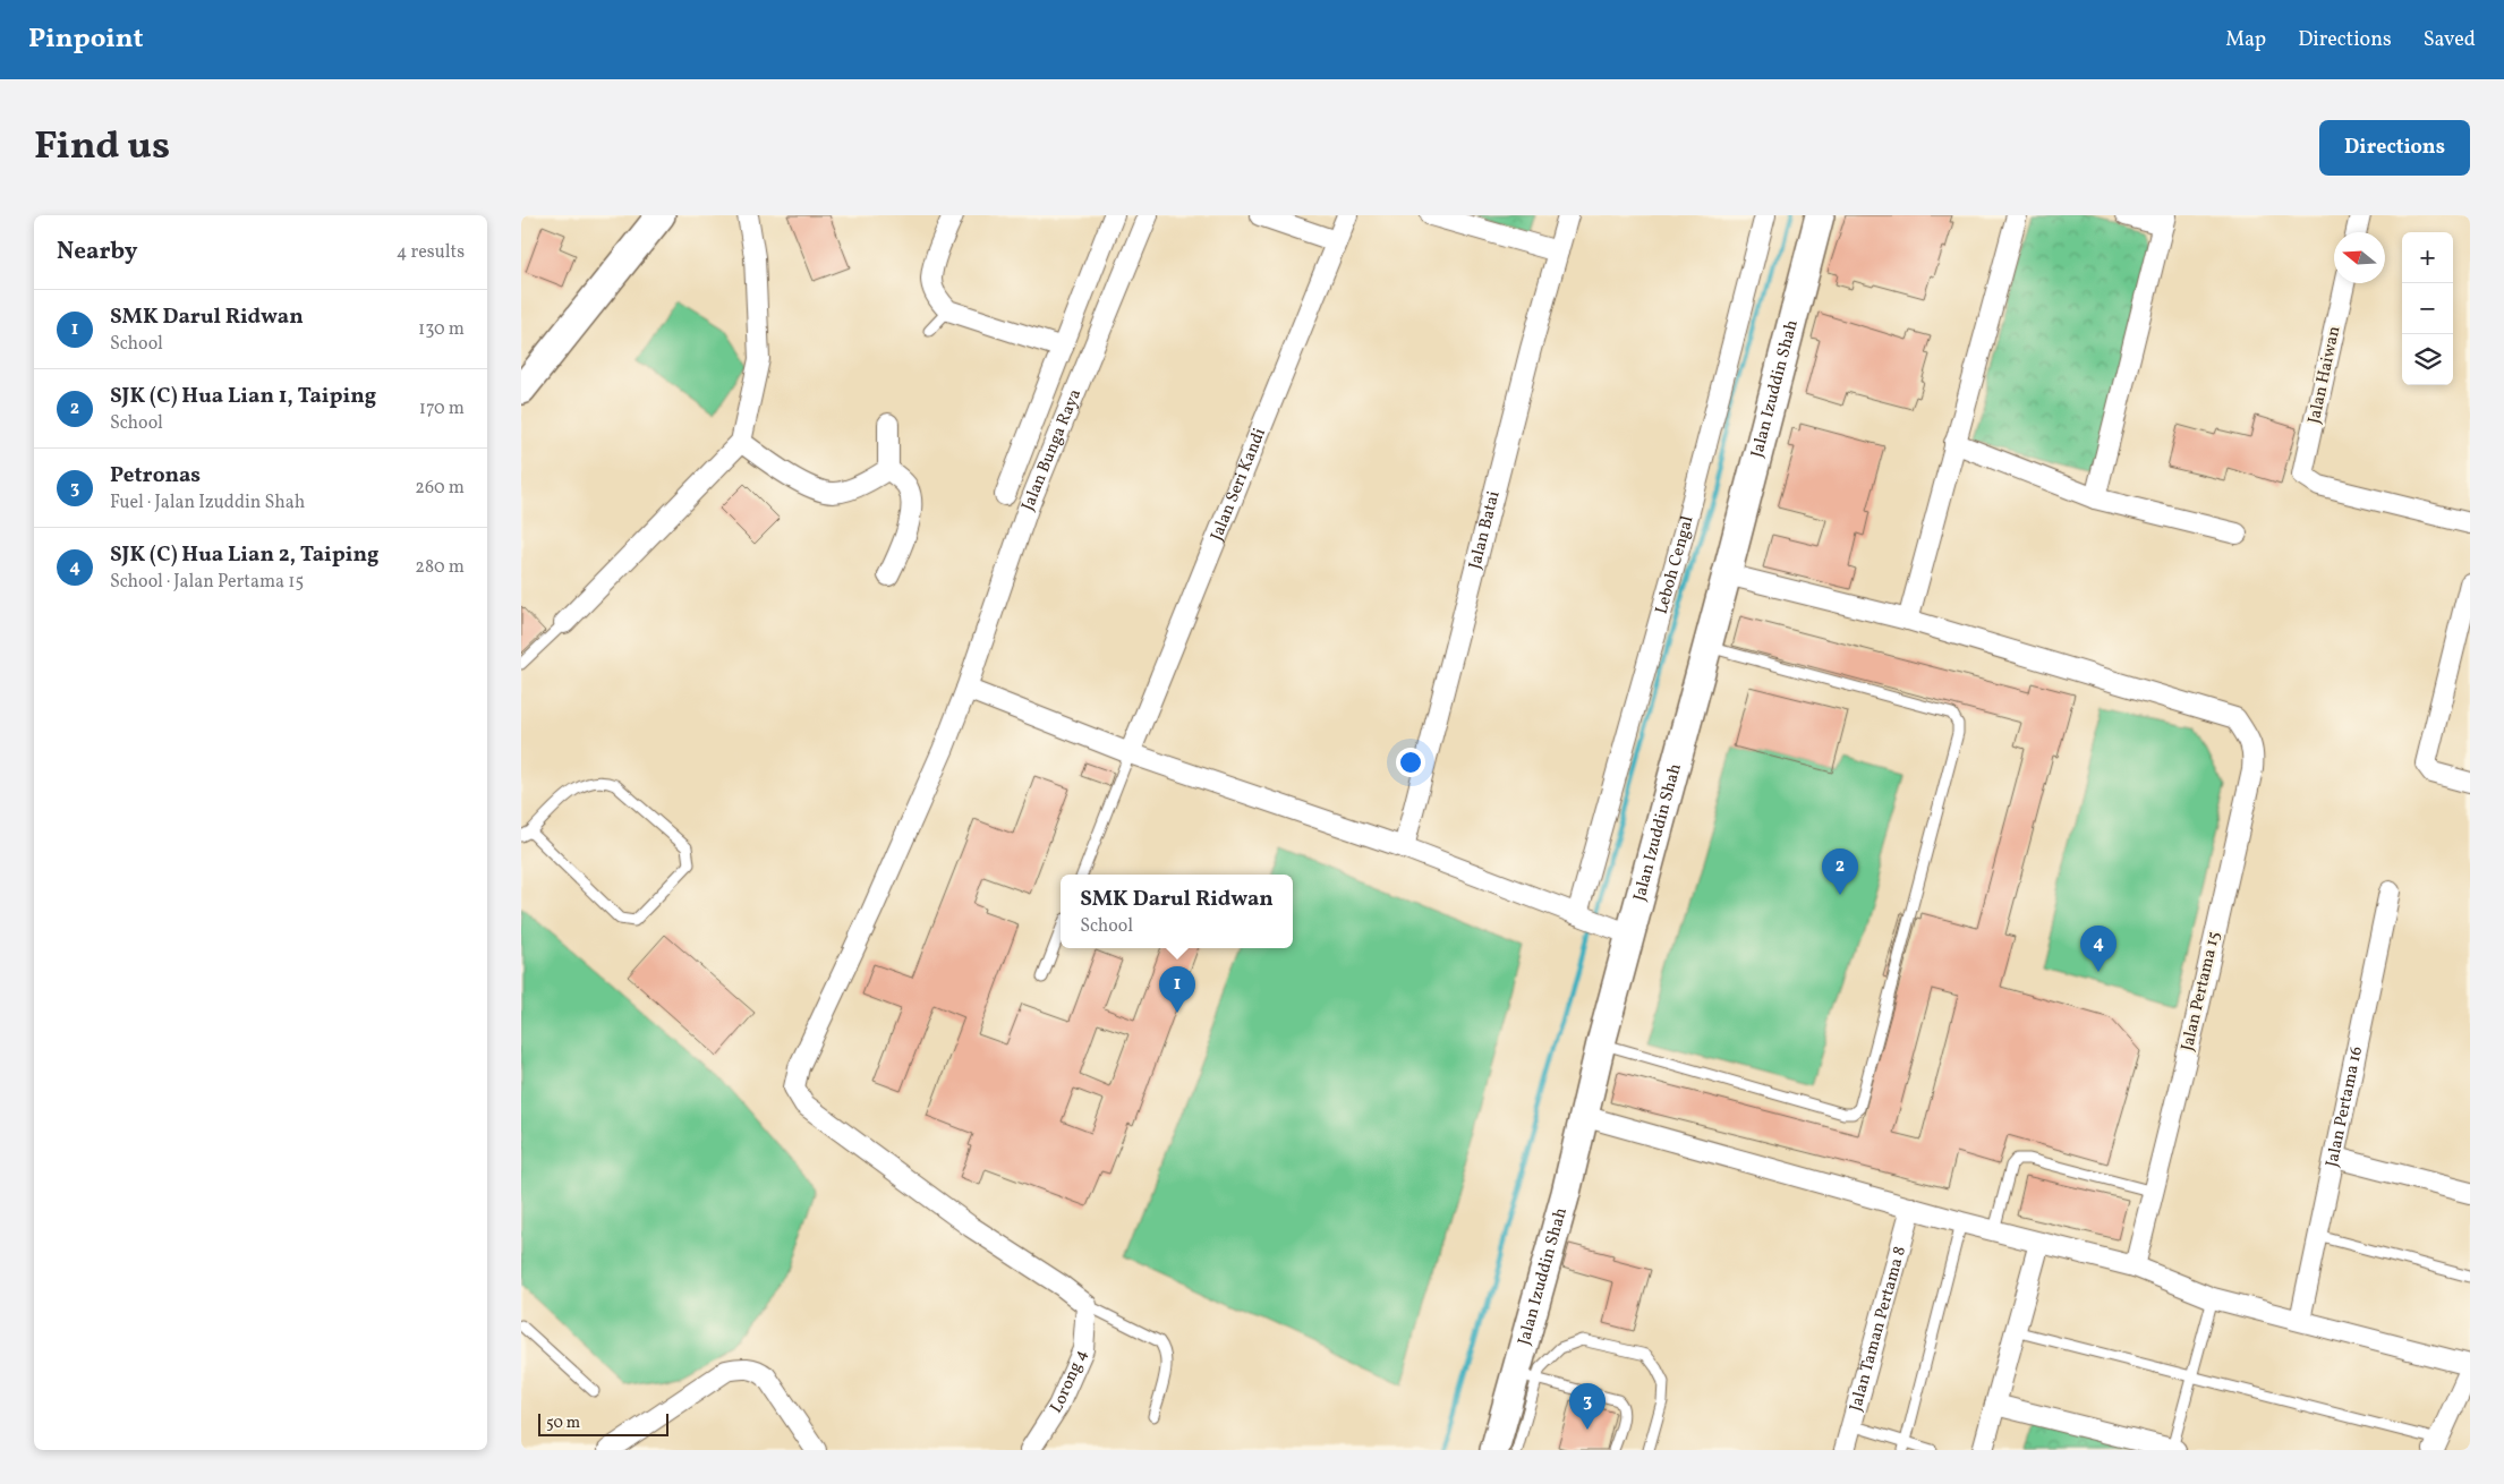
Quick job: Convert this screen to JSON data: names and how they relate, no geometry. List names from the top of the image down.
{
  "streets": {
    "main road": ["Jalan Izuddin Shah"],
    "street": [
      "Jalan Haiwan",
      "Jalan Bunga Raya",
      "Jalan Seri Kandi",
      "Jalan Batai",
      "Leboh Cengal",
      "Jalan Pertama 15",
      "Jalan Pertama 16",
      "Jalan Taman Pertama 8",
      "Lorong 4"
    ]
  },
  "crossings": [
    ["Jalan Bunga Raya", "Lorong 4"]
  ],
  "scale_bar": "50 m",
  "north": "left",
  "page": {
    "header": "Pinpoint",
    "nav": ["Map", "Directions", "Saved"],
    "title": "Find us",
    "buttons": "Directions",
    "heading": ["Nearby", "4 results"],
    "map_buttons": ["+", "−"],
    "list": [
      {
        "mark": "1",
        "name": "SMK Darul Ridwan",
        "note": "School",
        "value": "130 m"
      },
      {
        "mark": "2",
        "name": "SJK (C) Hua Lian 1, Taiping",
        "note": "School",
        "value": "170 m"
      },
      {
        "mark": "3",
        "name": "Petronas",
        "note": "Fuel · Jalan Izuddin Shah",
        "value": "260 m"
      },
      {
        "mark": "4",
        "name": "SJK (C) Hua Lian 2, Taiping",
        "note": "School · Jalan Pertama 15",
        "value": "280 m"
      }
    ],
    "pins": [
      "2",
      "4",
      "1",
      "3"
    ],
    "popup": ["SMK Darul Ridwan", "School"],
    "scale": "50 m"
  }
}
